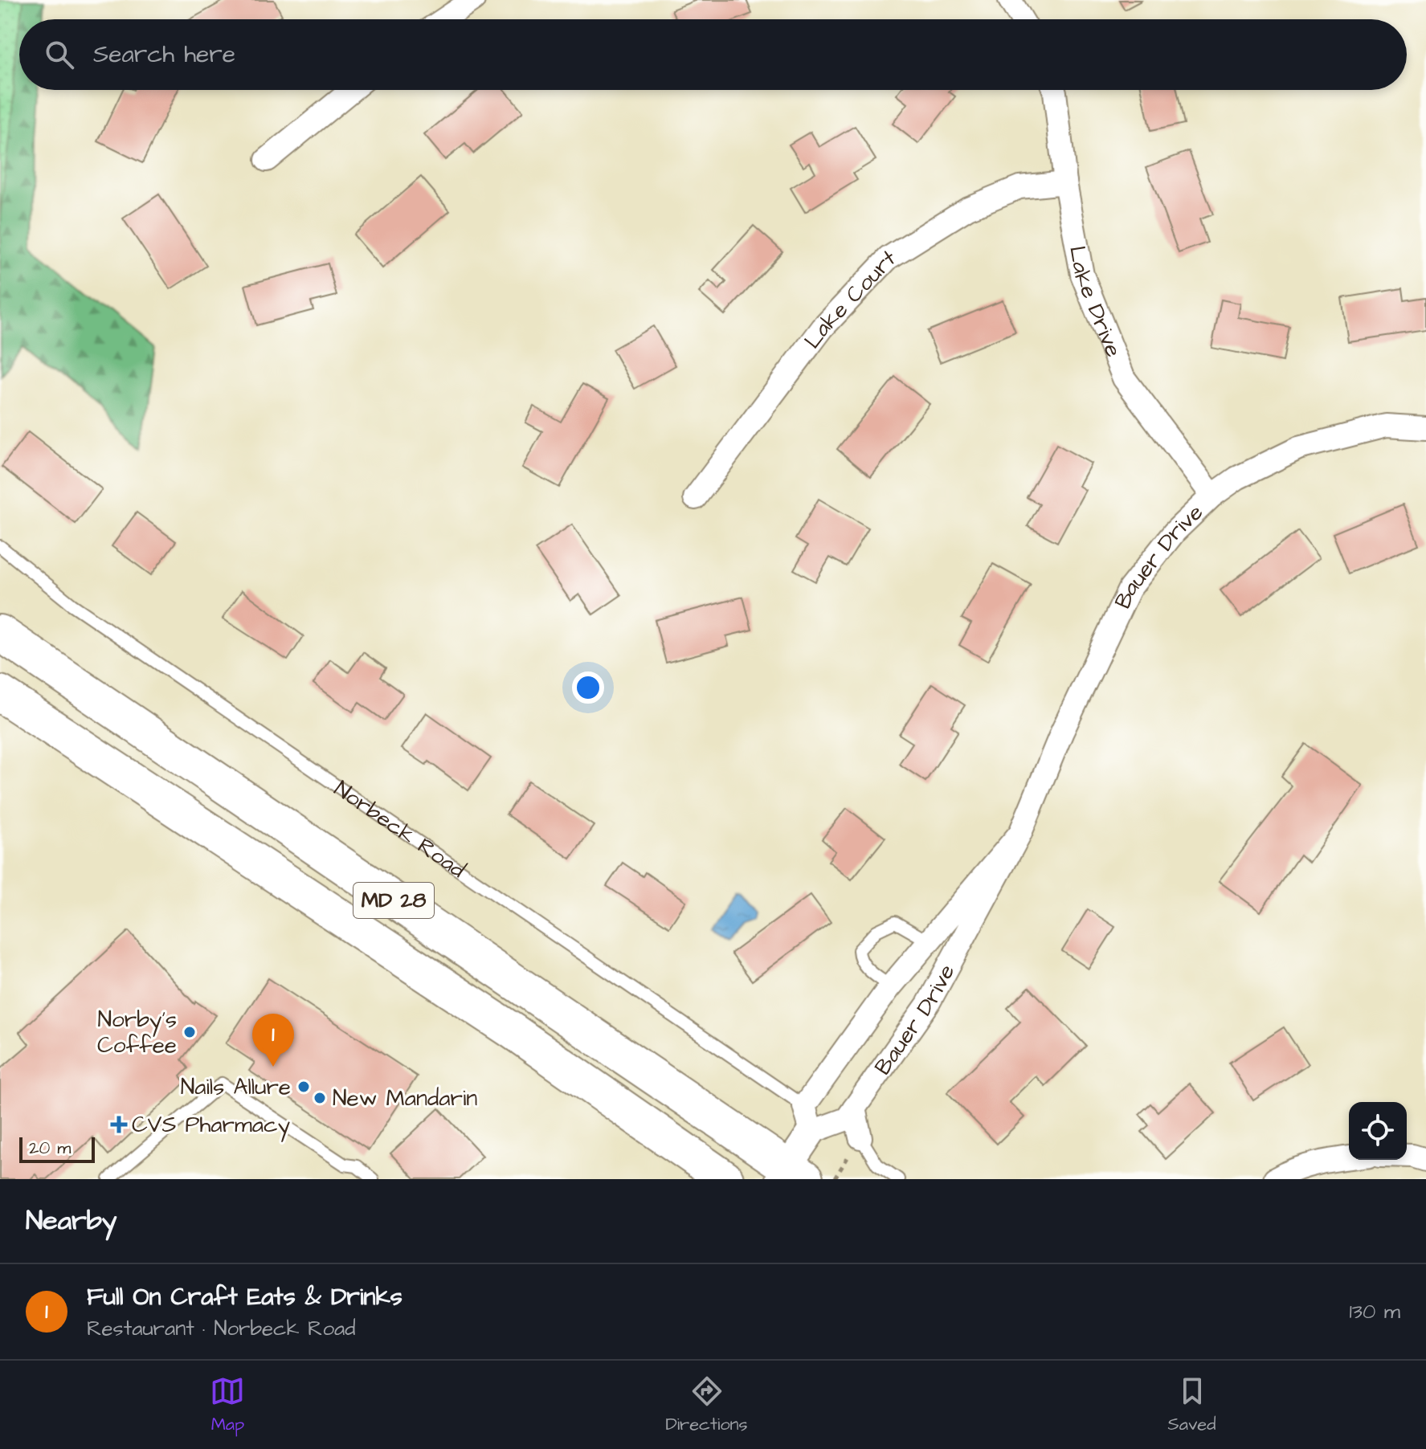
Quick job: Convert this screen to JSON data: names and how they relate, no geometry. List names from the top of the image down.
{
  "streets": {
    "main road": ["MD 28"],
    "street": ["Lake Drive", "Lake Court", "Bauer Drive"],
    "lane": ["Norbeck Road"]
  },
  "crossings": [
    ["Lake Drive", "Lake Court"],
    ["Lake Drive", "Bauer Drive"],
    ["Bauer Drive", "Norbeck Road"]
  ],
  "places": {
    "other": ["Norby's Coffee", "Nails Allure", "New Mandarin"],
    "health": ["CVS Pharmacy"]
  },
  "scale_bar": "20 m",
  "page": {
    "search": "Search here",
    "pins": "1",
    "scale": "20 m",
    "heading": "Nearby",
    "list": [
      {
        "mark": "1",
        "name": "Full On Craft Eats & Drinks",
        "note": "Restaurant · Norbeck Road",
        "value": "130 m"
      }
    ],
    "nav": ["Map", "Directions", "Saved"]
  }
}
